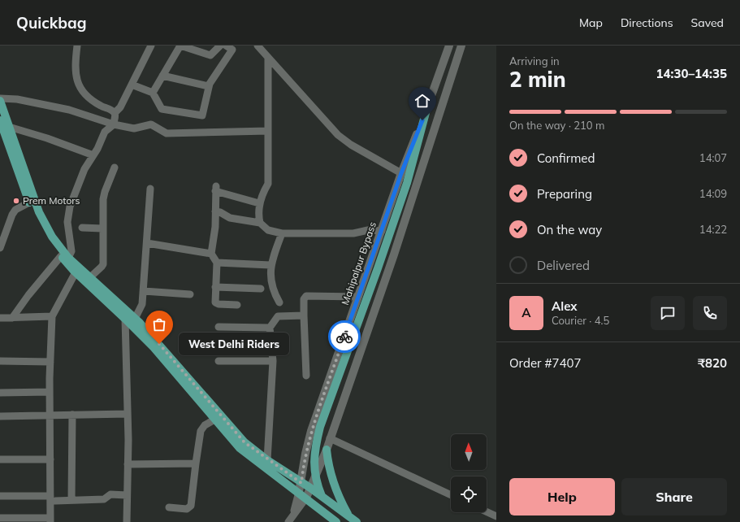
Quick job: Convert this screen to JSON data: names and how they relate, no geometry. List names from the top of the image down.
{
  "streets": {
    "street": ["Mahipalpur Bypass"]
  },
  "places": ["Prem Motors", "West Delhi Riders"],
  "north": "top",
  "page": {
    "header": "Quickbag",
    "nav": ["Map", "Directions", "Saved"],
    "heading": ["2 min", "Arriving in", "14:30–14:35"],
    "panel": [
      "Alex",
      "Courier · 4.5",
      "Order #7407",
      "₹820"
    ],
    "bar": "On the way · 210 m",
    "list": [
      ["Confirmed", "14:07"],
      ["Preparing", "14:09"],
      ["On the way", "14:22"],
      "Delivered"
    ],
    "round": "A",
    "bubble": "West Delhi Riders",
    "buttons": ["Help", "Share"]
  }
}
